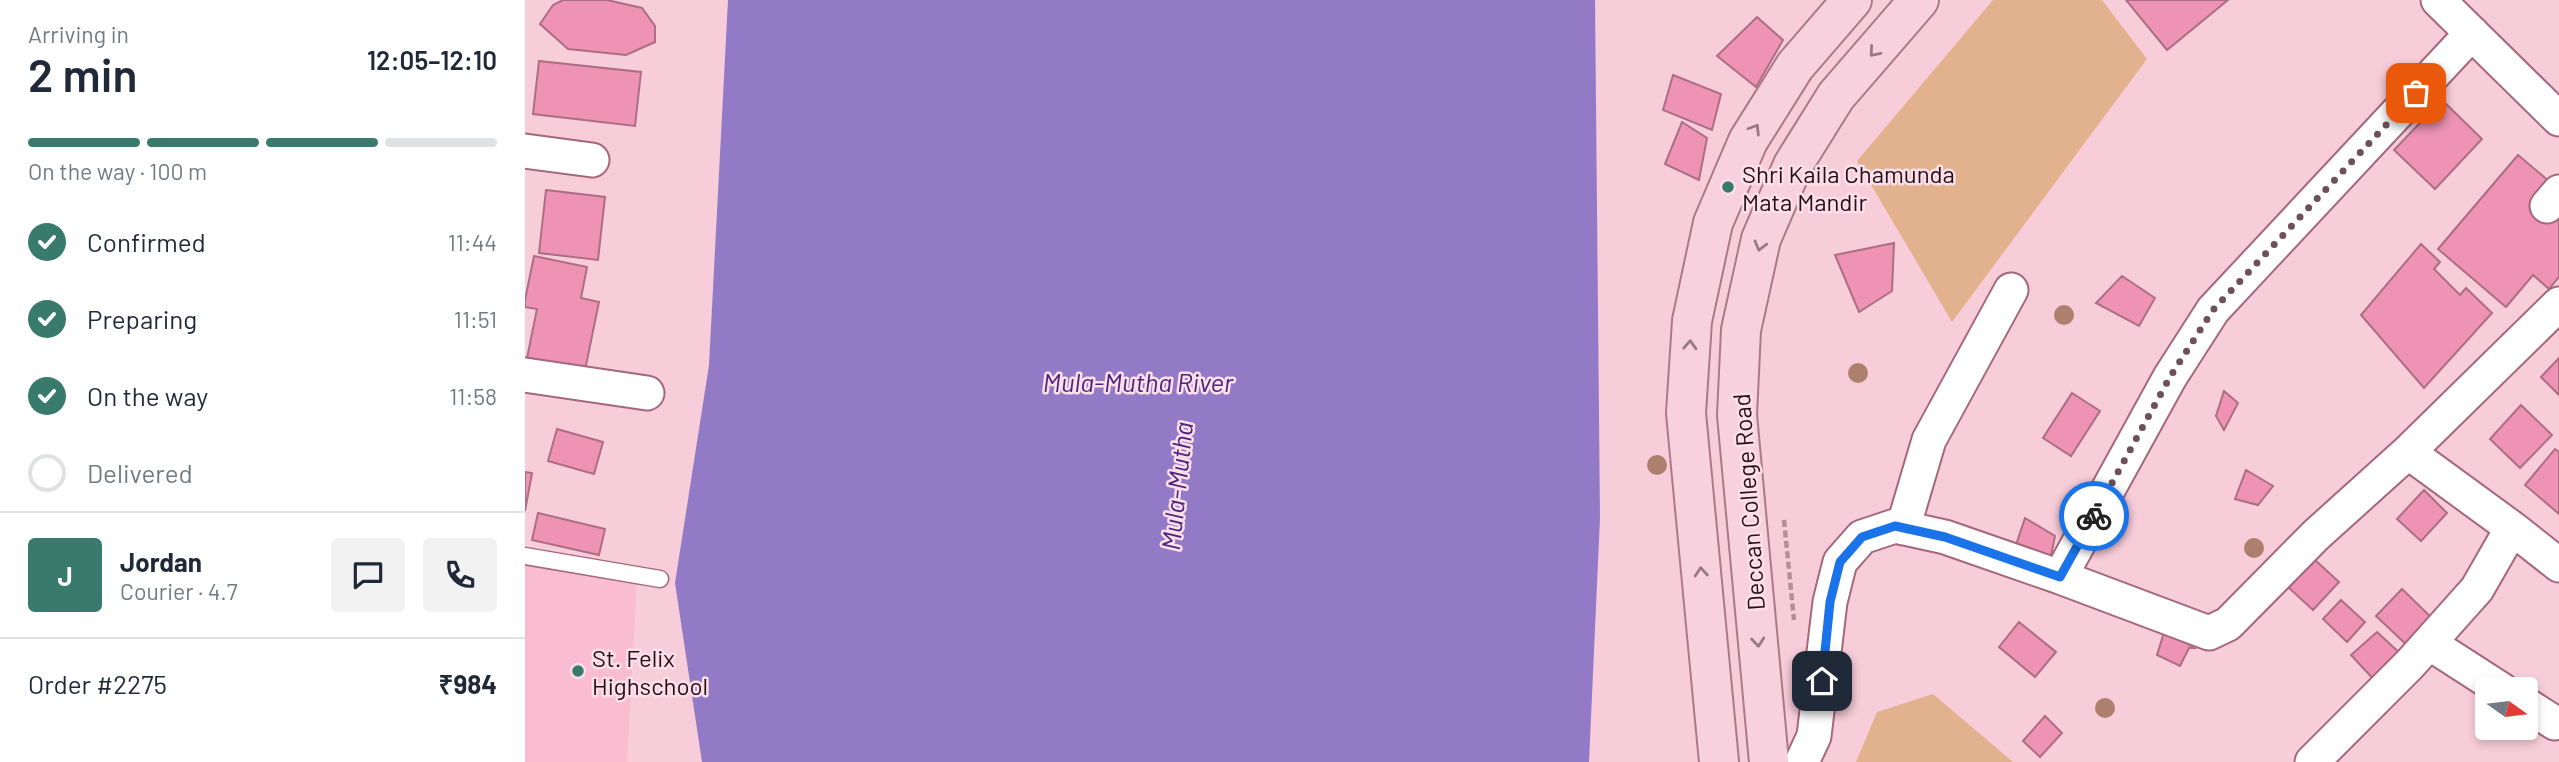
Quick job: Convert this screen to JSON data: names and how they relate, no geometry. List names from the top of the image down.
{
  "streets": {
    "main road": ["Deccan College Road"]
  },
  "water": ["Mula-Mutha River", "Mula-Mutha"],
  "places": ["Shri Kaila Chamunda Mata Mandir", "St. Felix Highschool"],
  "north": "right",
  "page": {
    "heading": ["2 min", "Arriving in", "12:05–12:10"],
    "panel": [
      "Jordan",
      "Courier · 4.7",
      "Order #2275",
      "₹984"
    ],
    "bar": "On the way · 100 m",
    "list": [
      ["Confirmed", "11:44"],
      ["Preparing", "11:51"],
      ["On the way", "11:58"],
      "Delivered"
    ],
    "round": "J"
  }
}
